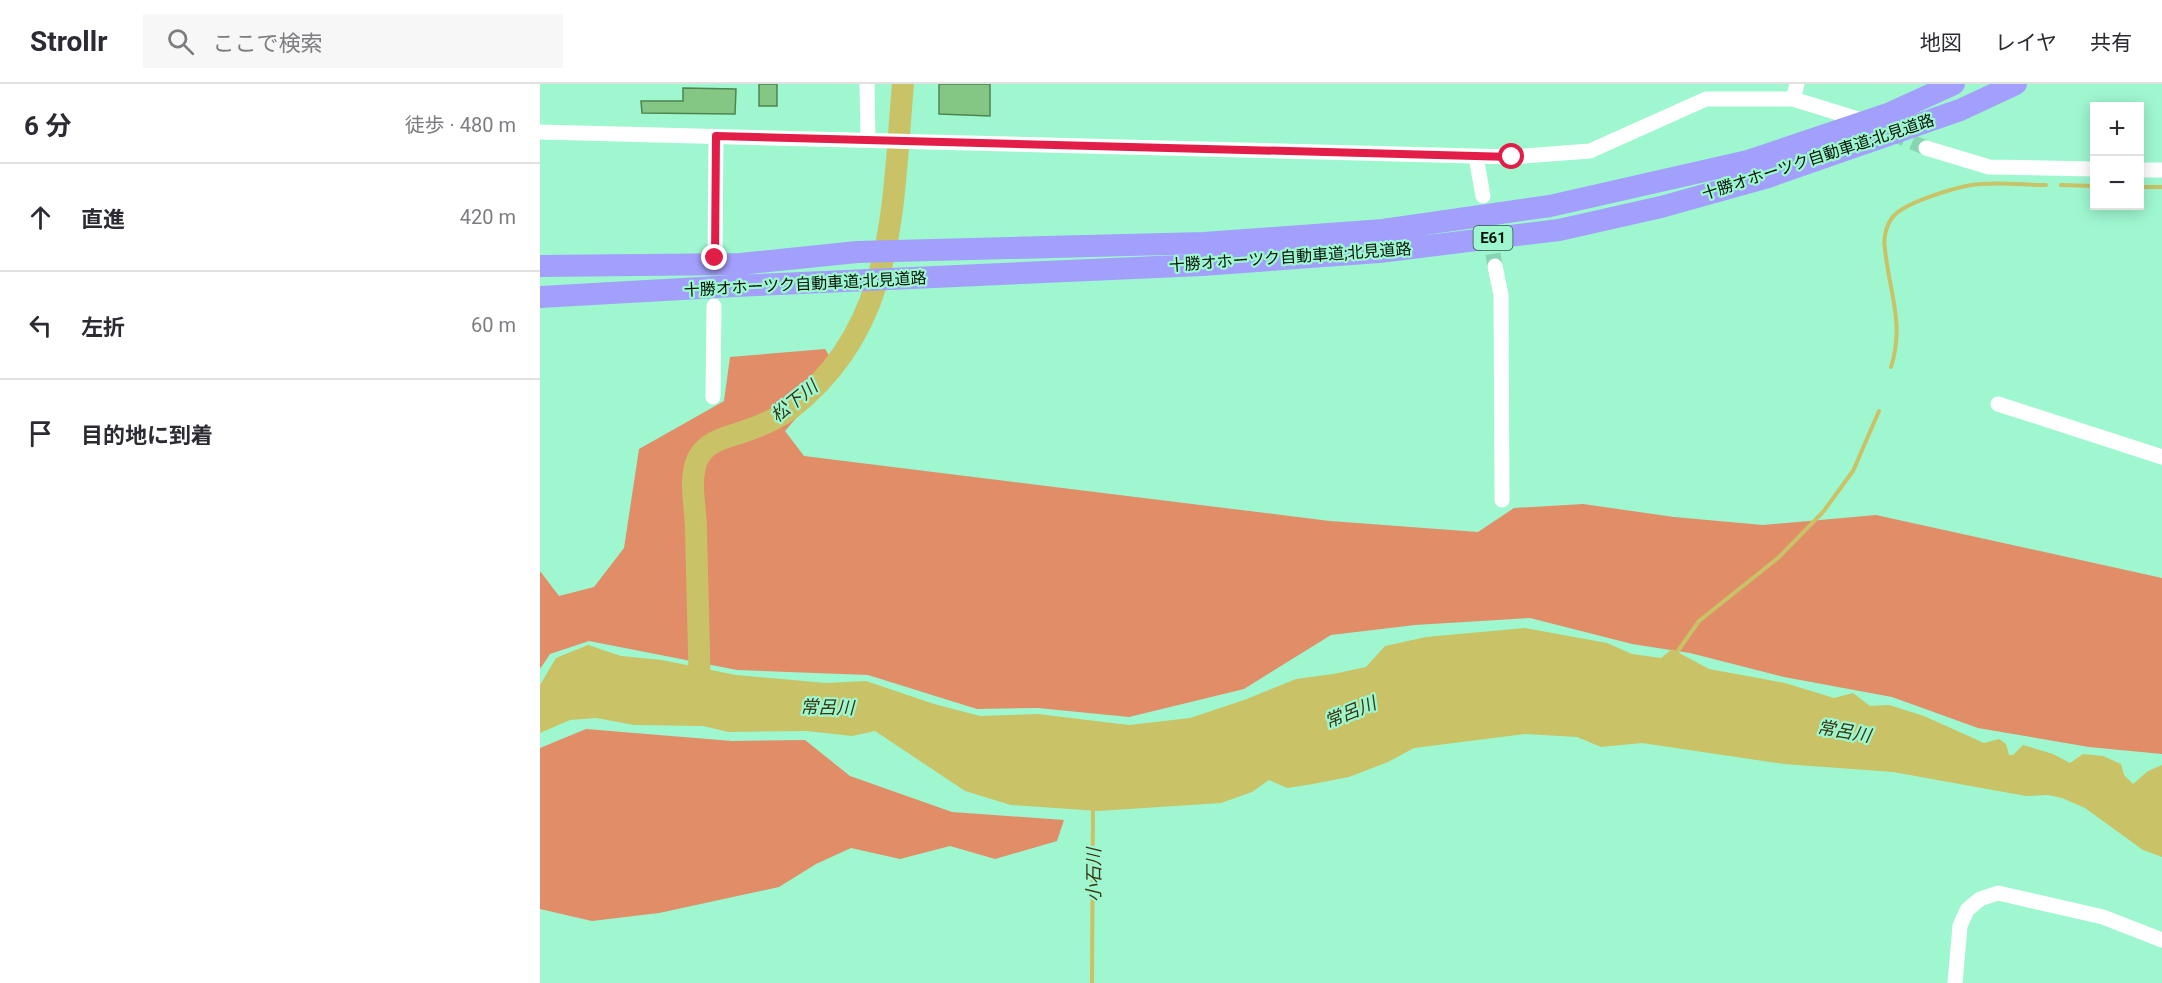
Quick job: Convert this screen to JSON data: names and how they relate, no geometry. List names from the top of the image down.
{
  "streets": {
    "highway": ["十勝オホーツク自動車道;北見道路", "E61"]
  },
  "water": ["松下川", "常呂川", "小石川"],
  "page": {
    "header": "Strollr",
    "search": "ここで検索",
    "nav": ["地図", "レイヤ", "共有"],
    "heading": ["6 分", "徒歩 · 480 m"],
    "map_buttons": ["+", "−"],
    "list": [
      ["直進", "420 m"],
      ["左折", "60 m"],
      "目的地に到着"
    ]
  }
}
